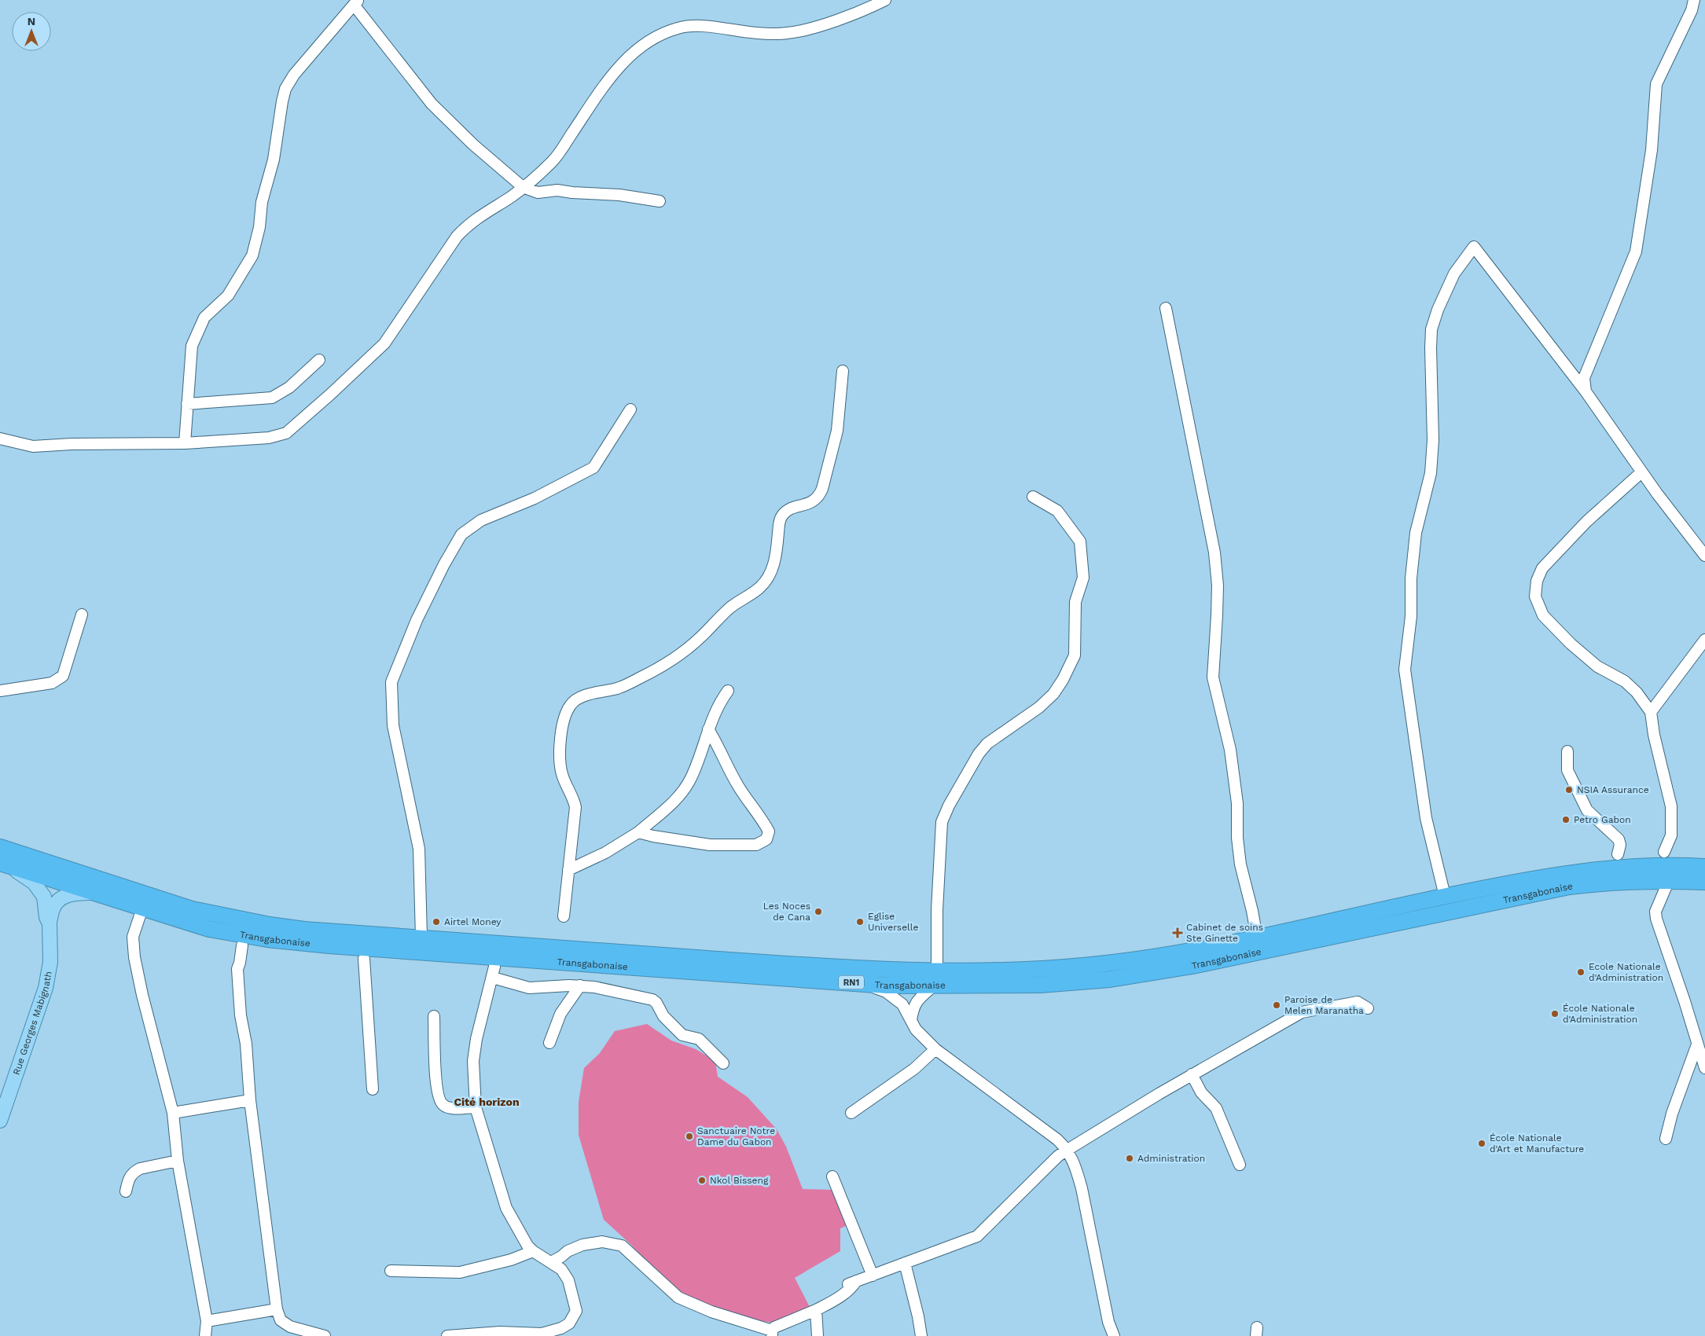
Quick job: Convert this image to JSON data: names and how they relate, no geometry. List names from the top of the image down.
{
  "streets": {
    "highway": ["Transgabonaise", "RN1"],
    "main road": ["Rue Georges Mabignath"]
  },
  "districts": ["Cité horizon"],
  "places": {
    "other": [
      "NSIA Assurance",
      "Petro Gabon",
      "Les Noces de Cana",
      "Airtel Money",
      "Eglise Universelle",
      "Ecole Nationale d'Administration",
      "Paroise de Melen Maranatha",
      "École Nationale d'Administration",
      "Sanctuaire Notre Dame du Gabon",
      "École Nationale d'Art et Manufacture",
      "Administration",
      "Nkol Bisseng"
    ],
    "health": ["Cabinet de soins Ste Ginette"]
  },
  "north": "top"
}
